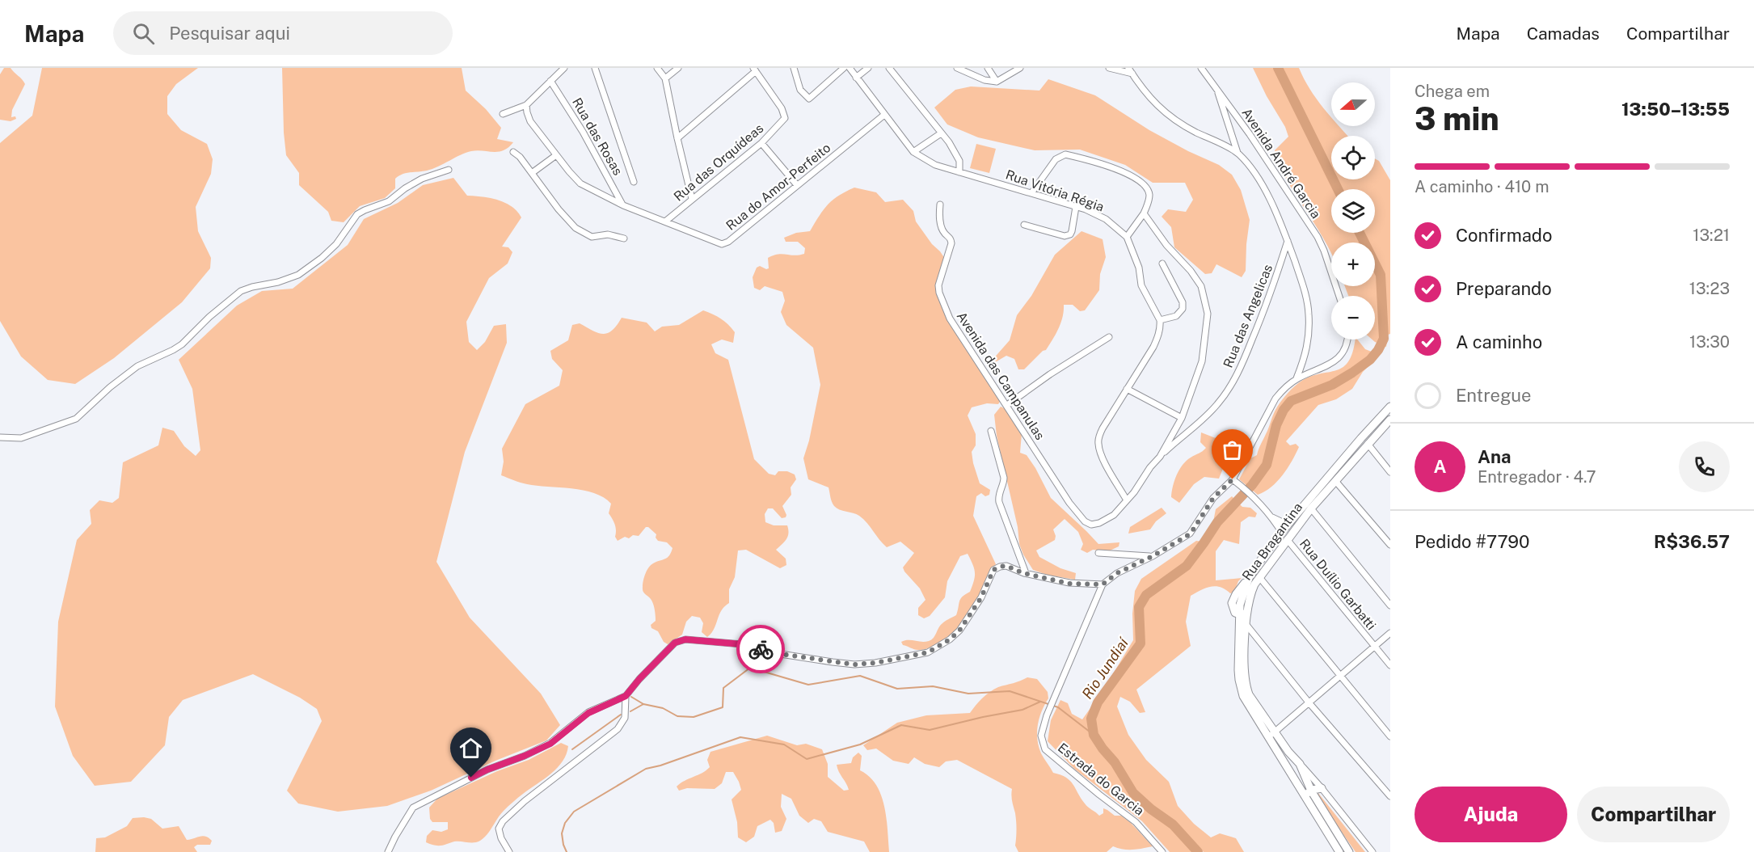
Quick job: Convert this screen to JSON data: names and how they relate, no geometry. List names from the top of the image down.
{
  "streets": {
    "main road": ["Rua Bragantina"],
    "street": [
      "Rua das Rosas",
      "Rua das Orquídeas",
      "Avenida André Garcia",
      "Rua do Amor-Perfeito",
      "Rua Vitória Régia",
      "Rua das Angelicas",
      "Avenida das Campanulas",
      "Rua Duílio Garbatti",
      "Estrada do Garcia"
    ]
  },
  "crossings": [
    ["Rua das Rosas", "Rua do Amor-Perfeito"],
    ["Rua das Orquídeas", "Rua do Amor-Perfeito"],
    ["Rua Bragantina", "Rua Duílio Garbatti"]
  ],
  "water": ["Rio Jundiaí"],
  "north": "left",
  "page": {
    "header": "Mapa",
    "search": "Pesquisar aqui",
    "nav": ["Mapa", "Camadas", "Compartilhar"],
    "heading": ["3 min", "Chega em", "13:50–13:55"],
    "panel": [
      "Ana",
      "Entregador · 4.7",
      "Pedido #7790",
      "R$36.57"
    ],
    "map_buttons": ["+", "−"],
    "bar": "A caminho · 410 m",
    "list": [
      ["Confirmado", "13:21"],
      ["Preparando", "13:23"],
      ["A caminho", "13:30"],
      "Entregue"
    ],
    "round": "A",
    "buttons": ["Ajuda", "Compartilhar"]
  }
}
